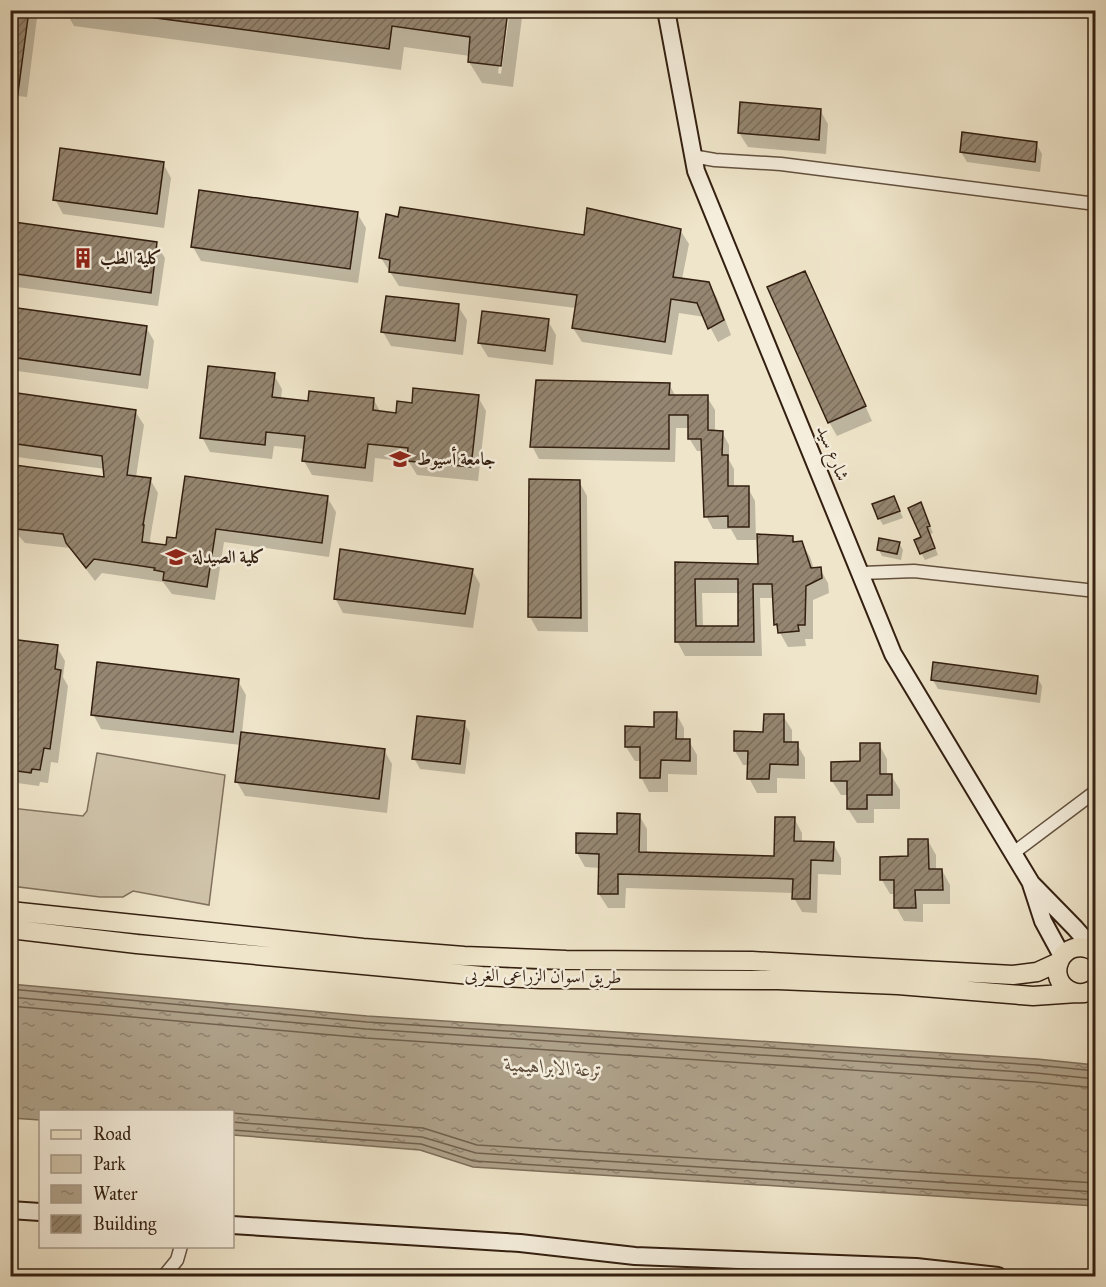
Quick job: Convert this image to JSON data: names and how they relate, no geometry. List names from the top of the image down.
{
  "streets": {
    "main road": ["شارع سيد", "طريق اسوان الزراعى الغربى"]
  },
  "crossings": [
    ["شارع سيد", "طريق اسوان الزراعى الغربى"]
  ],
  "water": ["ترعة الابراهيمية"],
  "places": {
    "building": ["كلية الطب"],
    "school or university": ["جامعة أسيوط", "كلية الصيدلة"]
  },
  "legend": [
    "Road",
    "Park",
    "Water",
    "Building"
  ]
}
